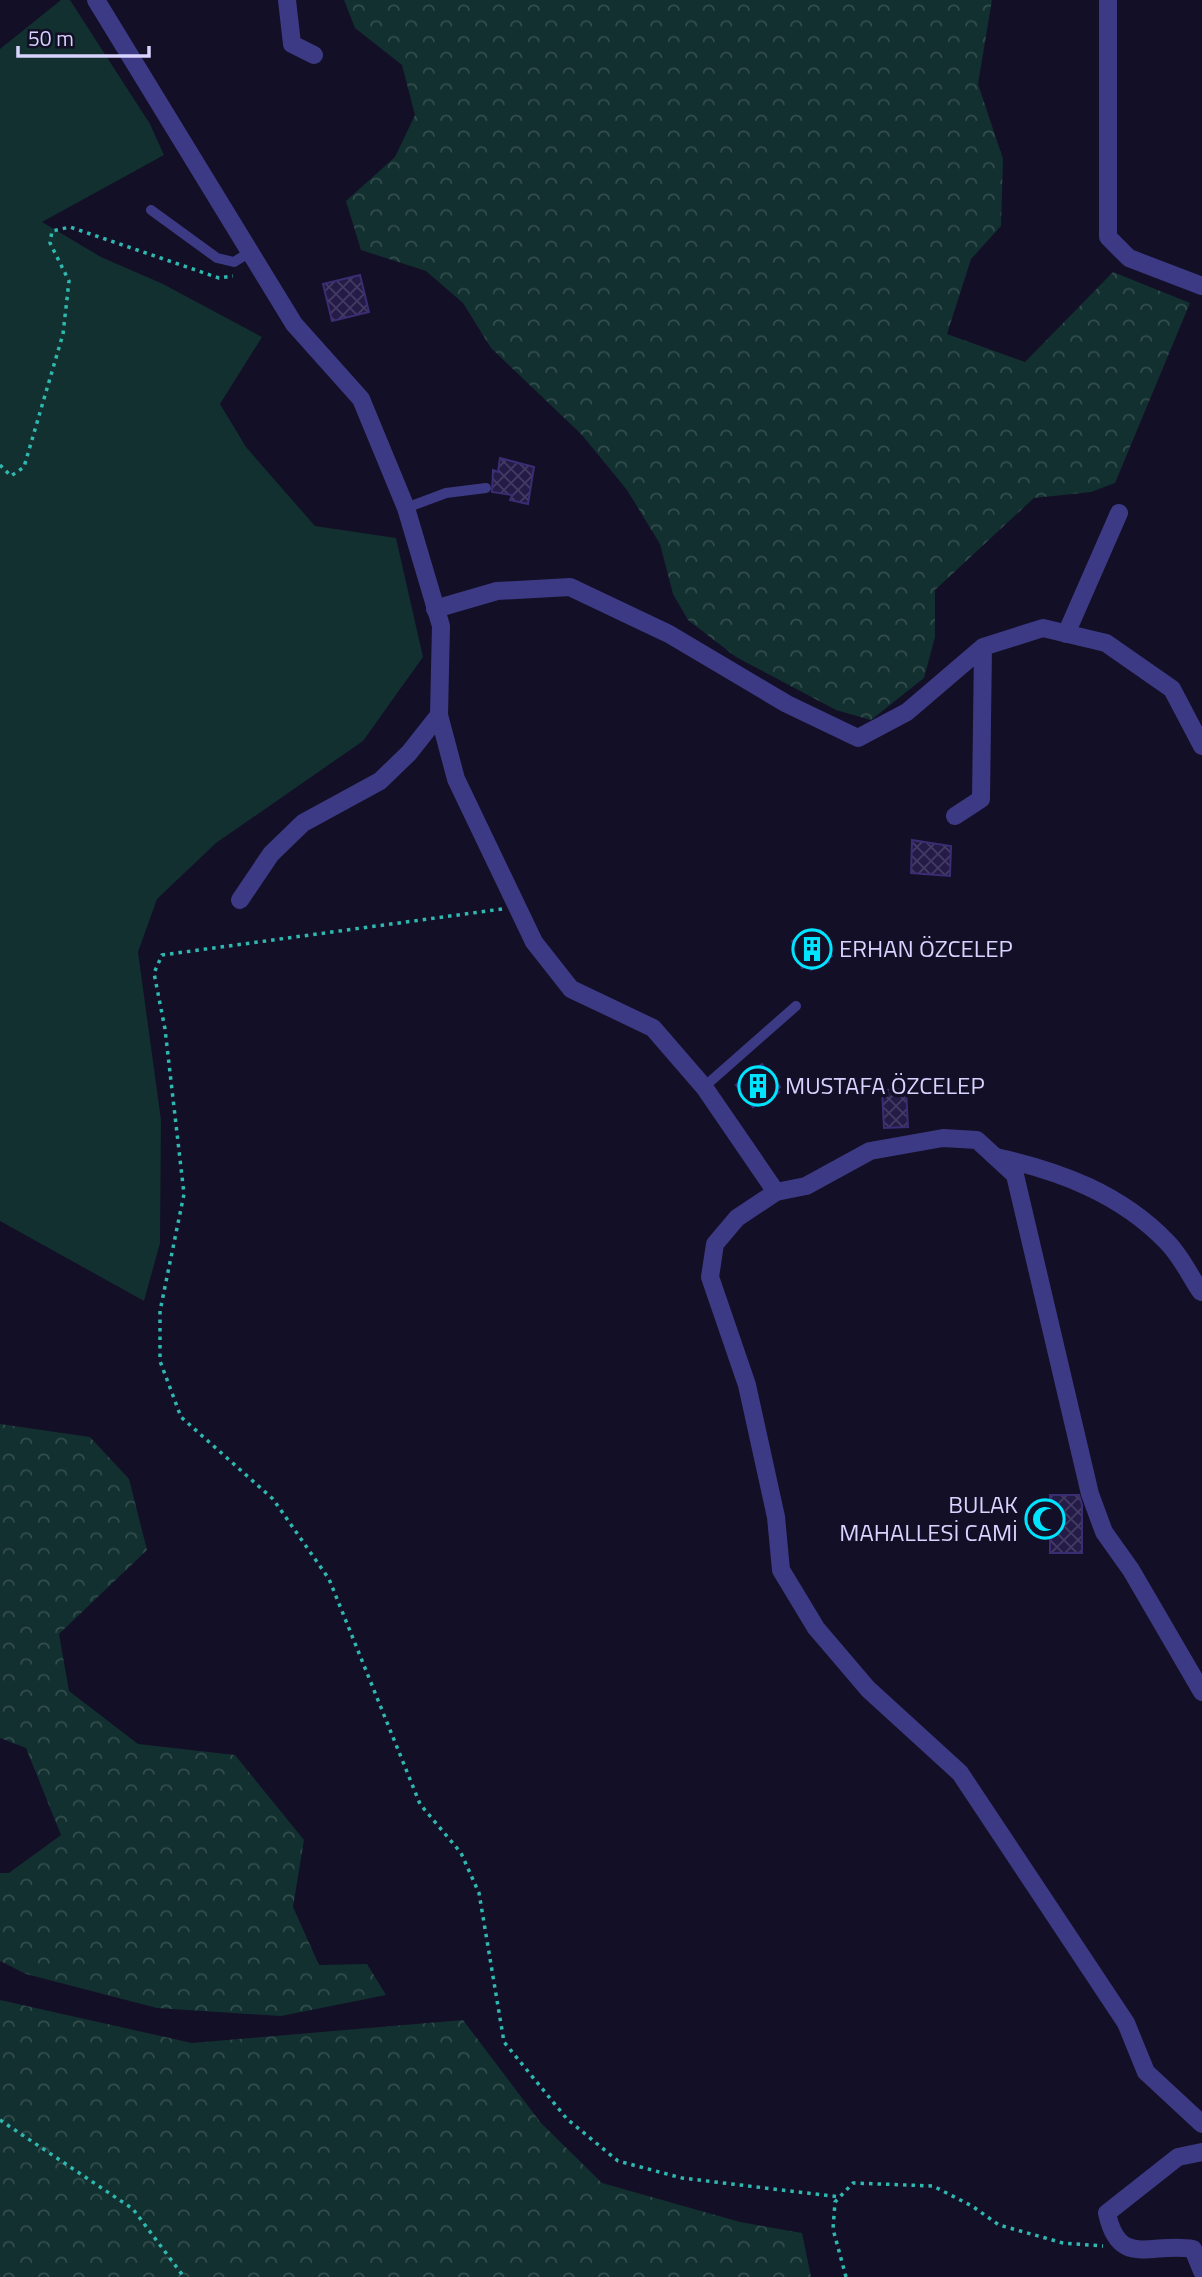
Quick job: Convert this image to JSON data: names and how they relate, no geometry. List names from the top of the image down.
{
  "places": {
    "building": ["ERHAN ÖZCELEP", "MUSTAFA ÖZCELEP"],
    "mosque": ["BULAK MAHALLESİ CAMİ"]
  },
  "scale_bar": "50 m"
}
